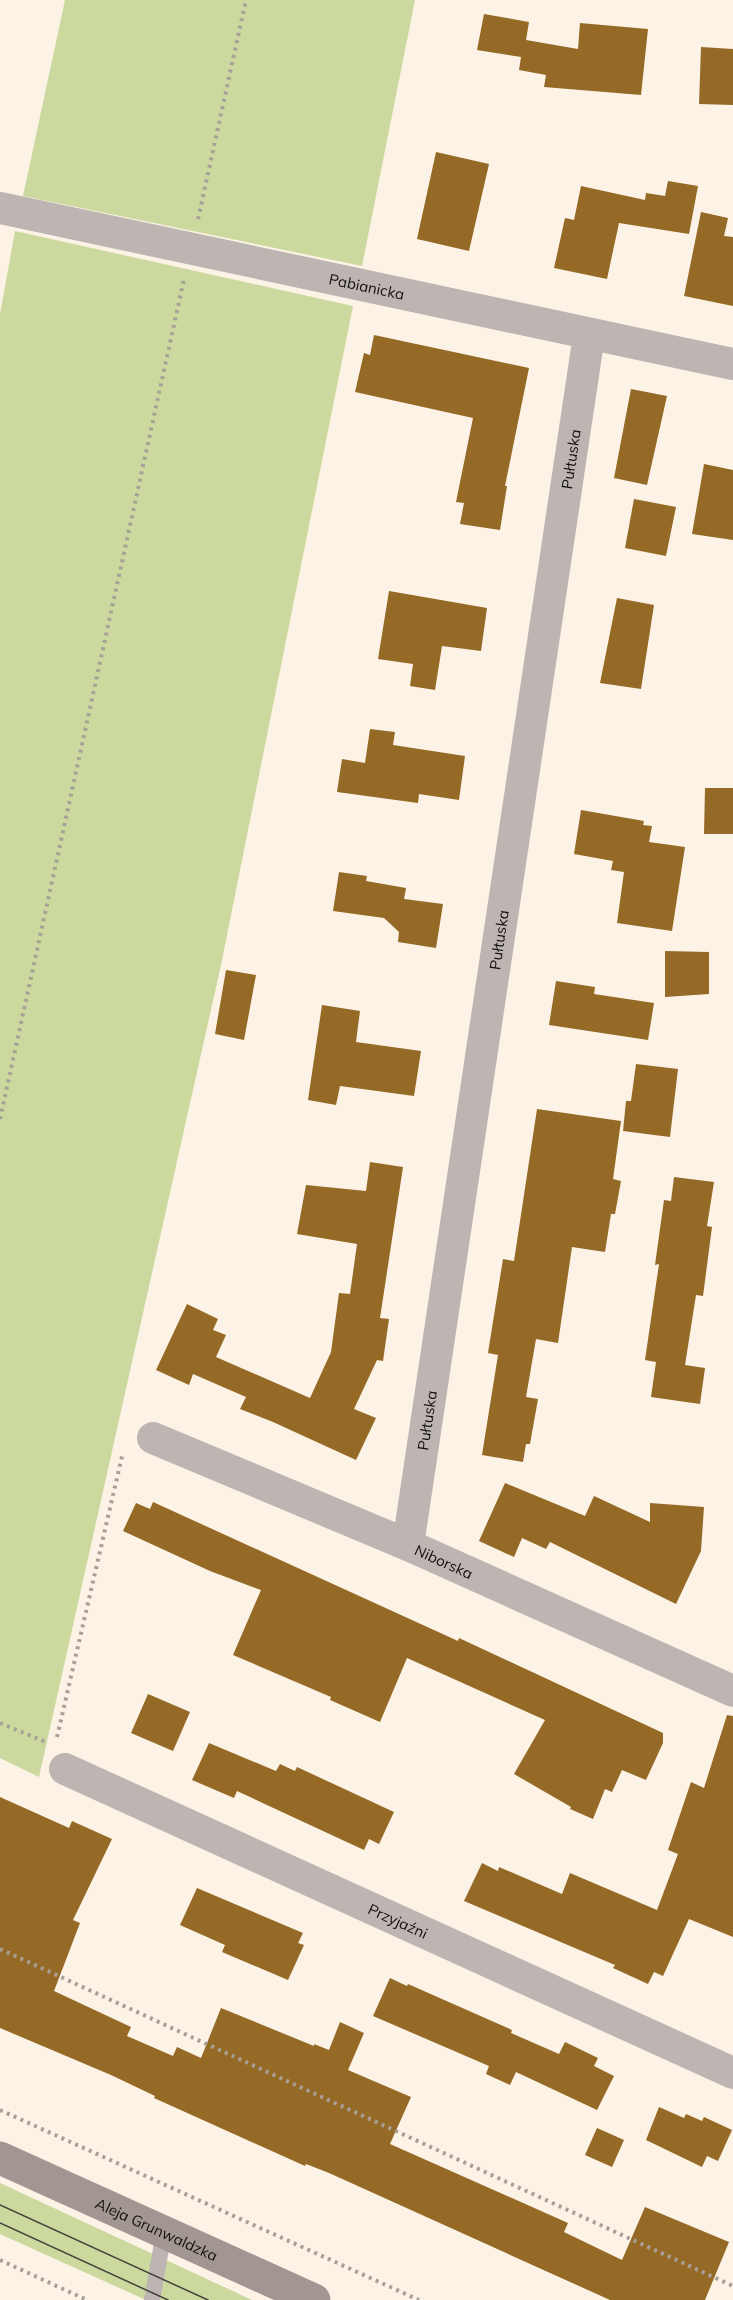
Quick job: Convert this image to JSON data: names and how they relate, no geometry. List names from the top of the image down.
{
  "streets": {
    "main road": ["Aleja Grunwaldzka"],
    "street": [
      "Pabianicka",
      "Pułtuska",
      "Niborska",
      "Przyjaźni"
    ]
  },
  "crossings": [
    ["Pabianicka", "Pułtuska"],
    ["Pułtuska", "Niborska"]
  ]
}
